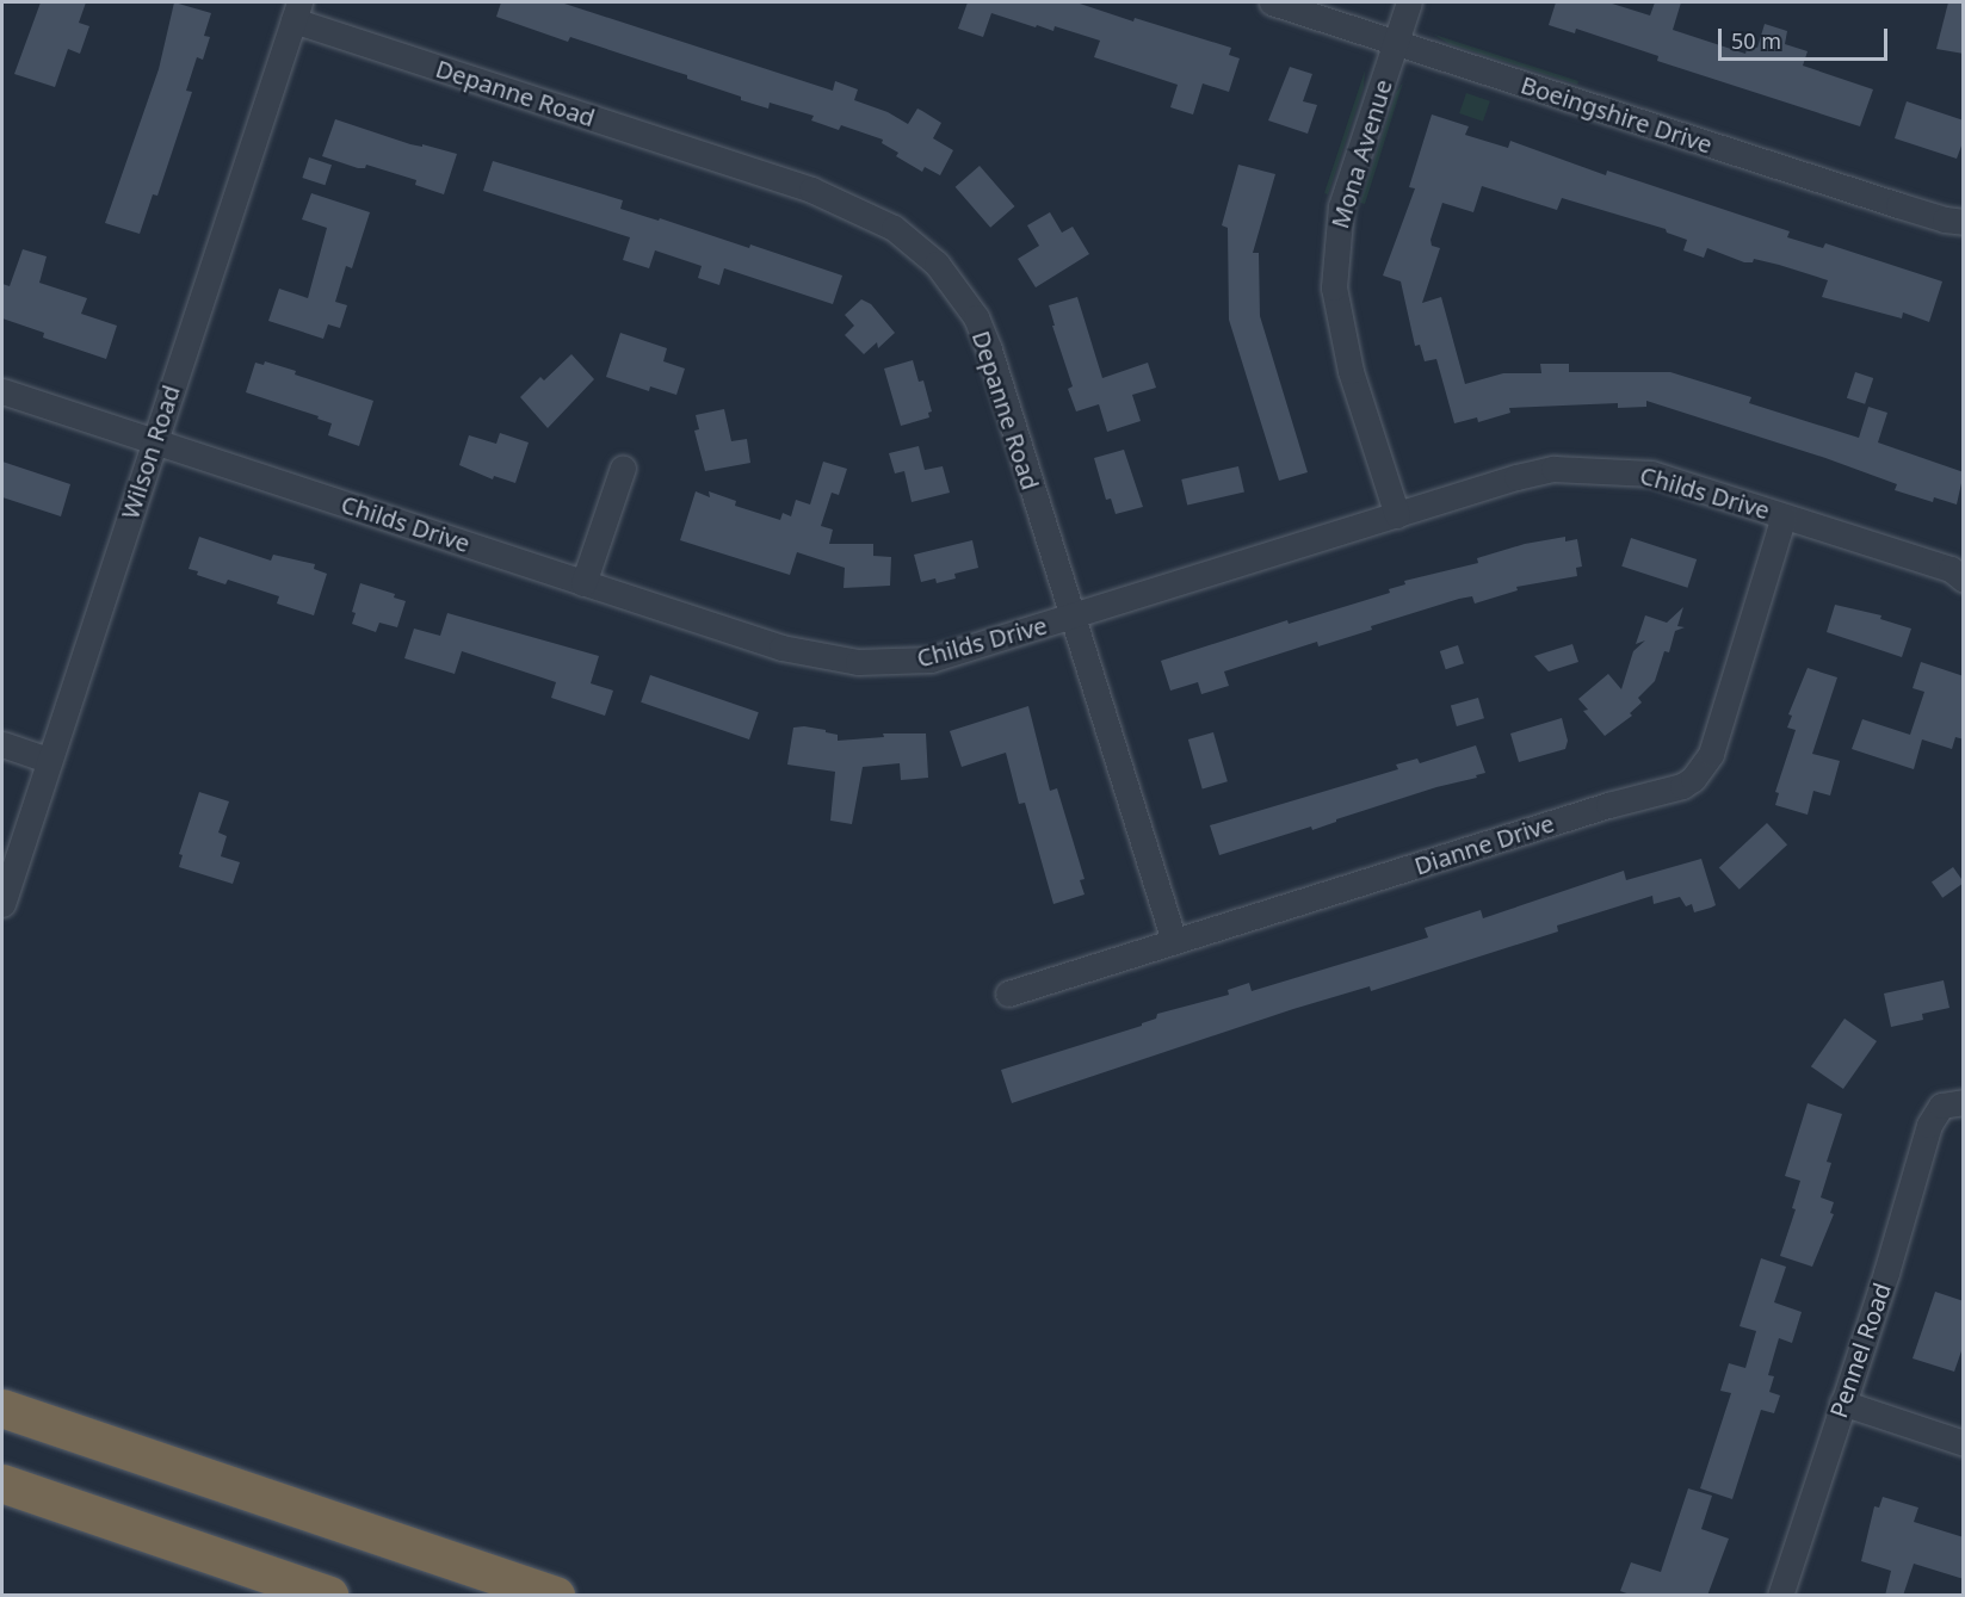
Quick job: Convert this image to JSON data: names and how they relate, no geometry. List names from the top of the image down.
{
  "streets": {
    "street": [
      "Depanne Road",
      "Boeingshire Drive",
      "Mona Avenue",
      "Wilson Road",
      "Childs Drive",
      "Dianne Drive",
      "Pennel Road"
    ]
  },
  "crossings": [
    ["Depanne Road", "Wilson Road"],
    ["Depanne Road", "Childs Drive"],
    ["Depanne Road", "Dianne Drive"],
    ["Boeingshire Drive", "Mona Avenue"],
    ["Mona Avenue", "Childs Drive"],
    ["Wilson Road", "Childs Drive"],
    ["Childs Drive", "Dianne Drive"]
  ],
  "scale_bar": "50 m"
}
